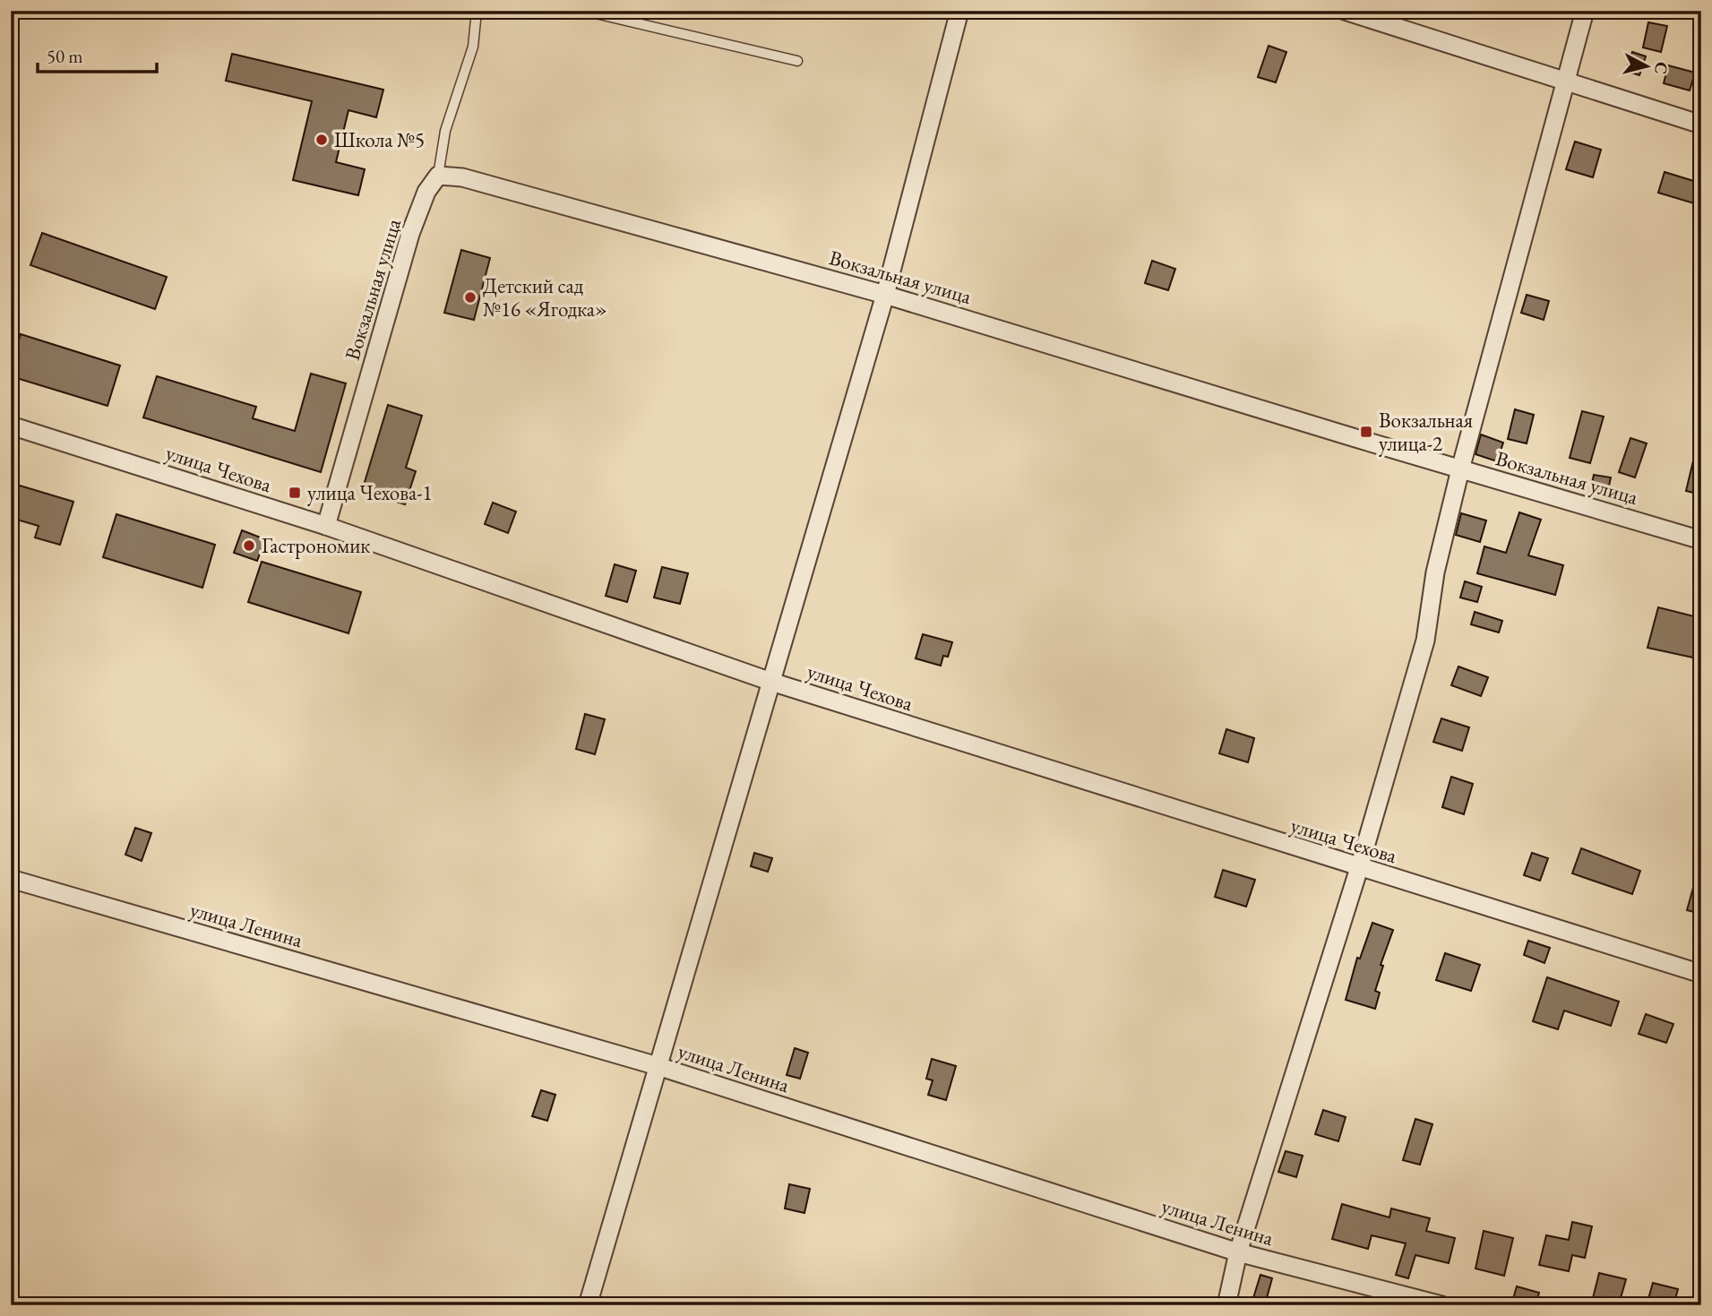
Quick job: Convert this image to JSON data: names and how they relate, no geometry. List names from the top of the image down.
{
  "streets": {
    "street": ["Вокзальная улица", "улица Чехова", "улица Ленина"]
  },
  "crossings": [
    ["Вокзальная улица", "улица Чехова"]
  ],
  "places": {
    "other": ["Школа №5", "Детский сад №16 «Ягодка»", "Гастрономик"],
    "transit": ["Вокзальная улица-2", "улица Чехова-1"]
  },
  "scale_bar": "50 m",
  "north": "right"
}
